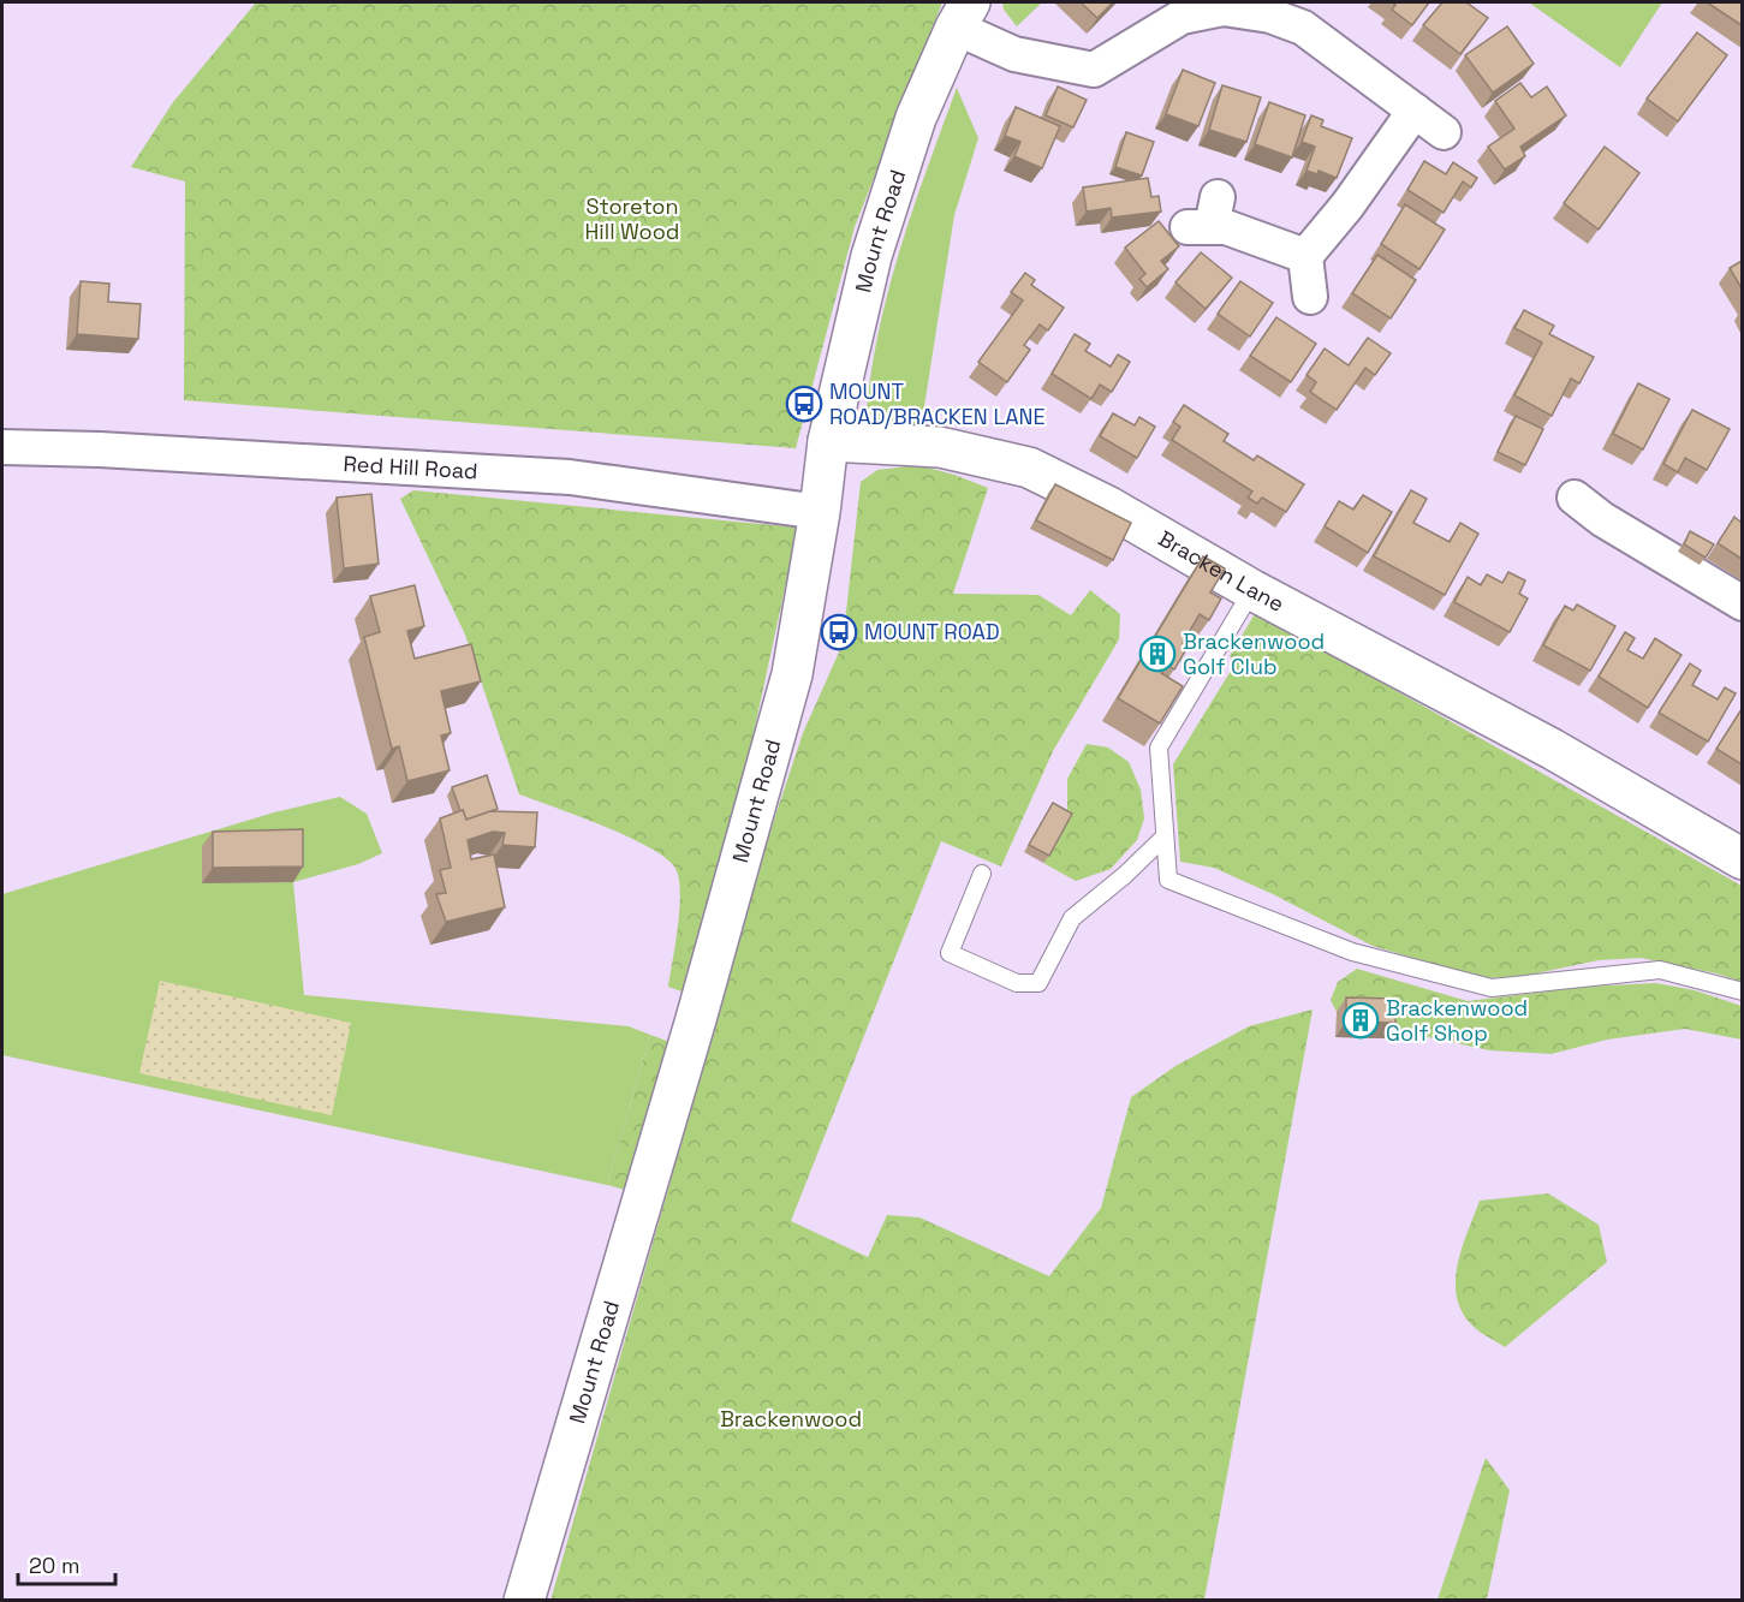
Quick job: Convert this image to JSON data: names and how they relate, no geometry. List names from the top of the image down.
{
  "streets": {
    "main road": ["Mount Road", "Bracken Lane"],
    "street": ["Red Hill Road"]
  },
  "crossings": [
    ["Mount Road", "Red Hill Road"],
    ["Mount Road", "Bracken Lane"]
  ],
  "parks": ["Storeton Hill Wood", "Brackenwood"],
  "places": {
    "bus stop": ["MOUNT ROAD/BRACKEN LANE", "MOUNT ROAD"],
    "building": ["Brackenwood Golf Club", "Brackenwood Golf Shop"]
  },
  "scale_bar": "20 m"
}
